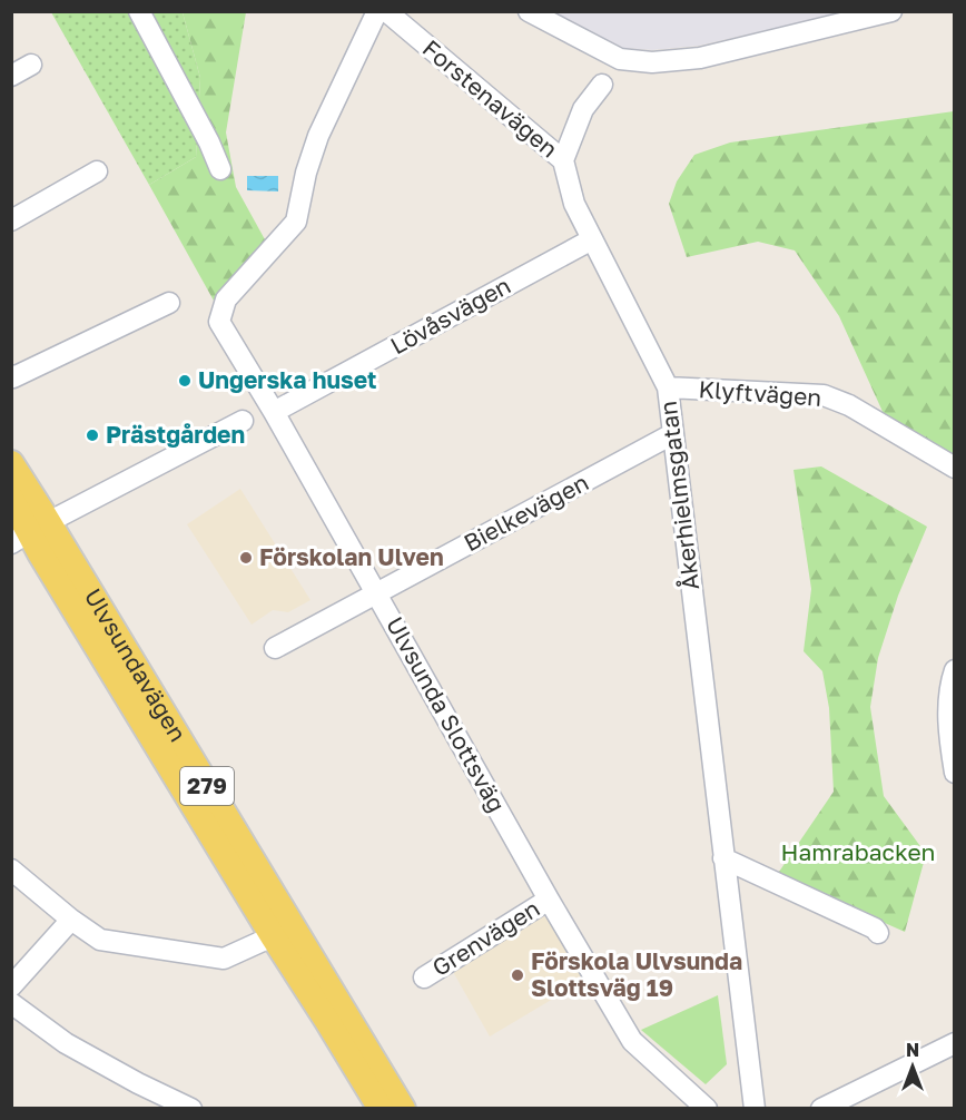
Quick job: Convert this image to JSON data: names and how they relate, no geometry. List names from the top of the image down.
{
  "streets": {
    "main road": ["Ulvsundavägen", "279"],
    "street": [
      "Forstenavägen",
      "Lövåsvägen",
      "Klyftvägen",
      "Åkerhielmsgatan",
      "Bielkevägen",
      "Ulvsunda Slottsväg",
      "Grenvägen"
    ]
  },
  "crossings": [
    ["Forstenavägen", "Åkerhielmsgatan"],
    ["Lövåsvägen", "Åkerhielmsgatan"],
    ["Lövåsvägen", "Ulvsunda Slottsväg"],
    ["Klyftvägen", "Åkerhielmsgatan"],
    ["Åkerhielmsgatan", "Bielkevägen"],
    ["Bielkevägen", "Ulvsunda Slottsväg"],
    ["Ulvsunda Slottsväg", "Grenvägen"]
  ],
  "parks": ["Hamrabacken"],
  "places": [
    "Ungerska huset",
    "Prästgården",
    "Förskolan Ulven",
    "Förskola Ulvsunda Slottsväg 19"
  ],
  "north": "top"
}
